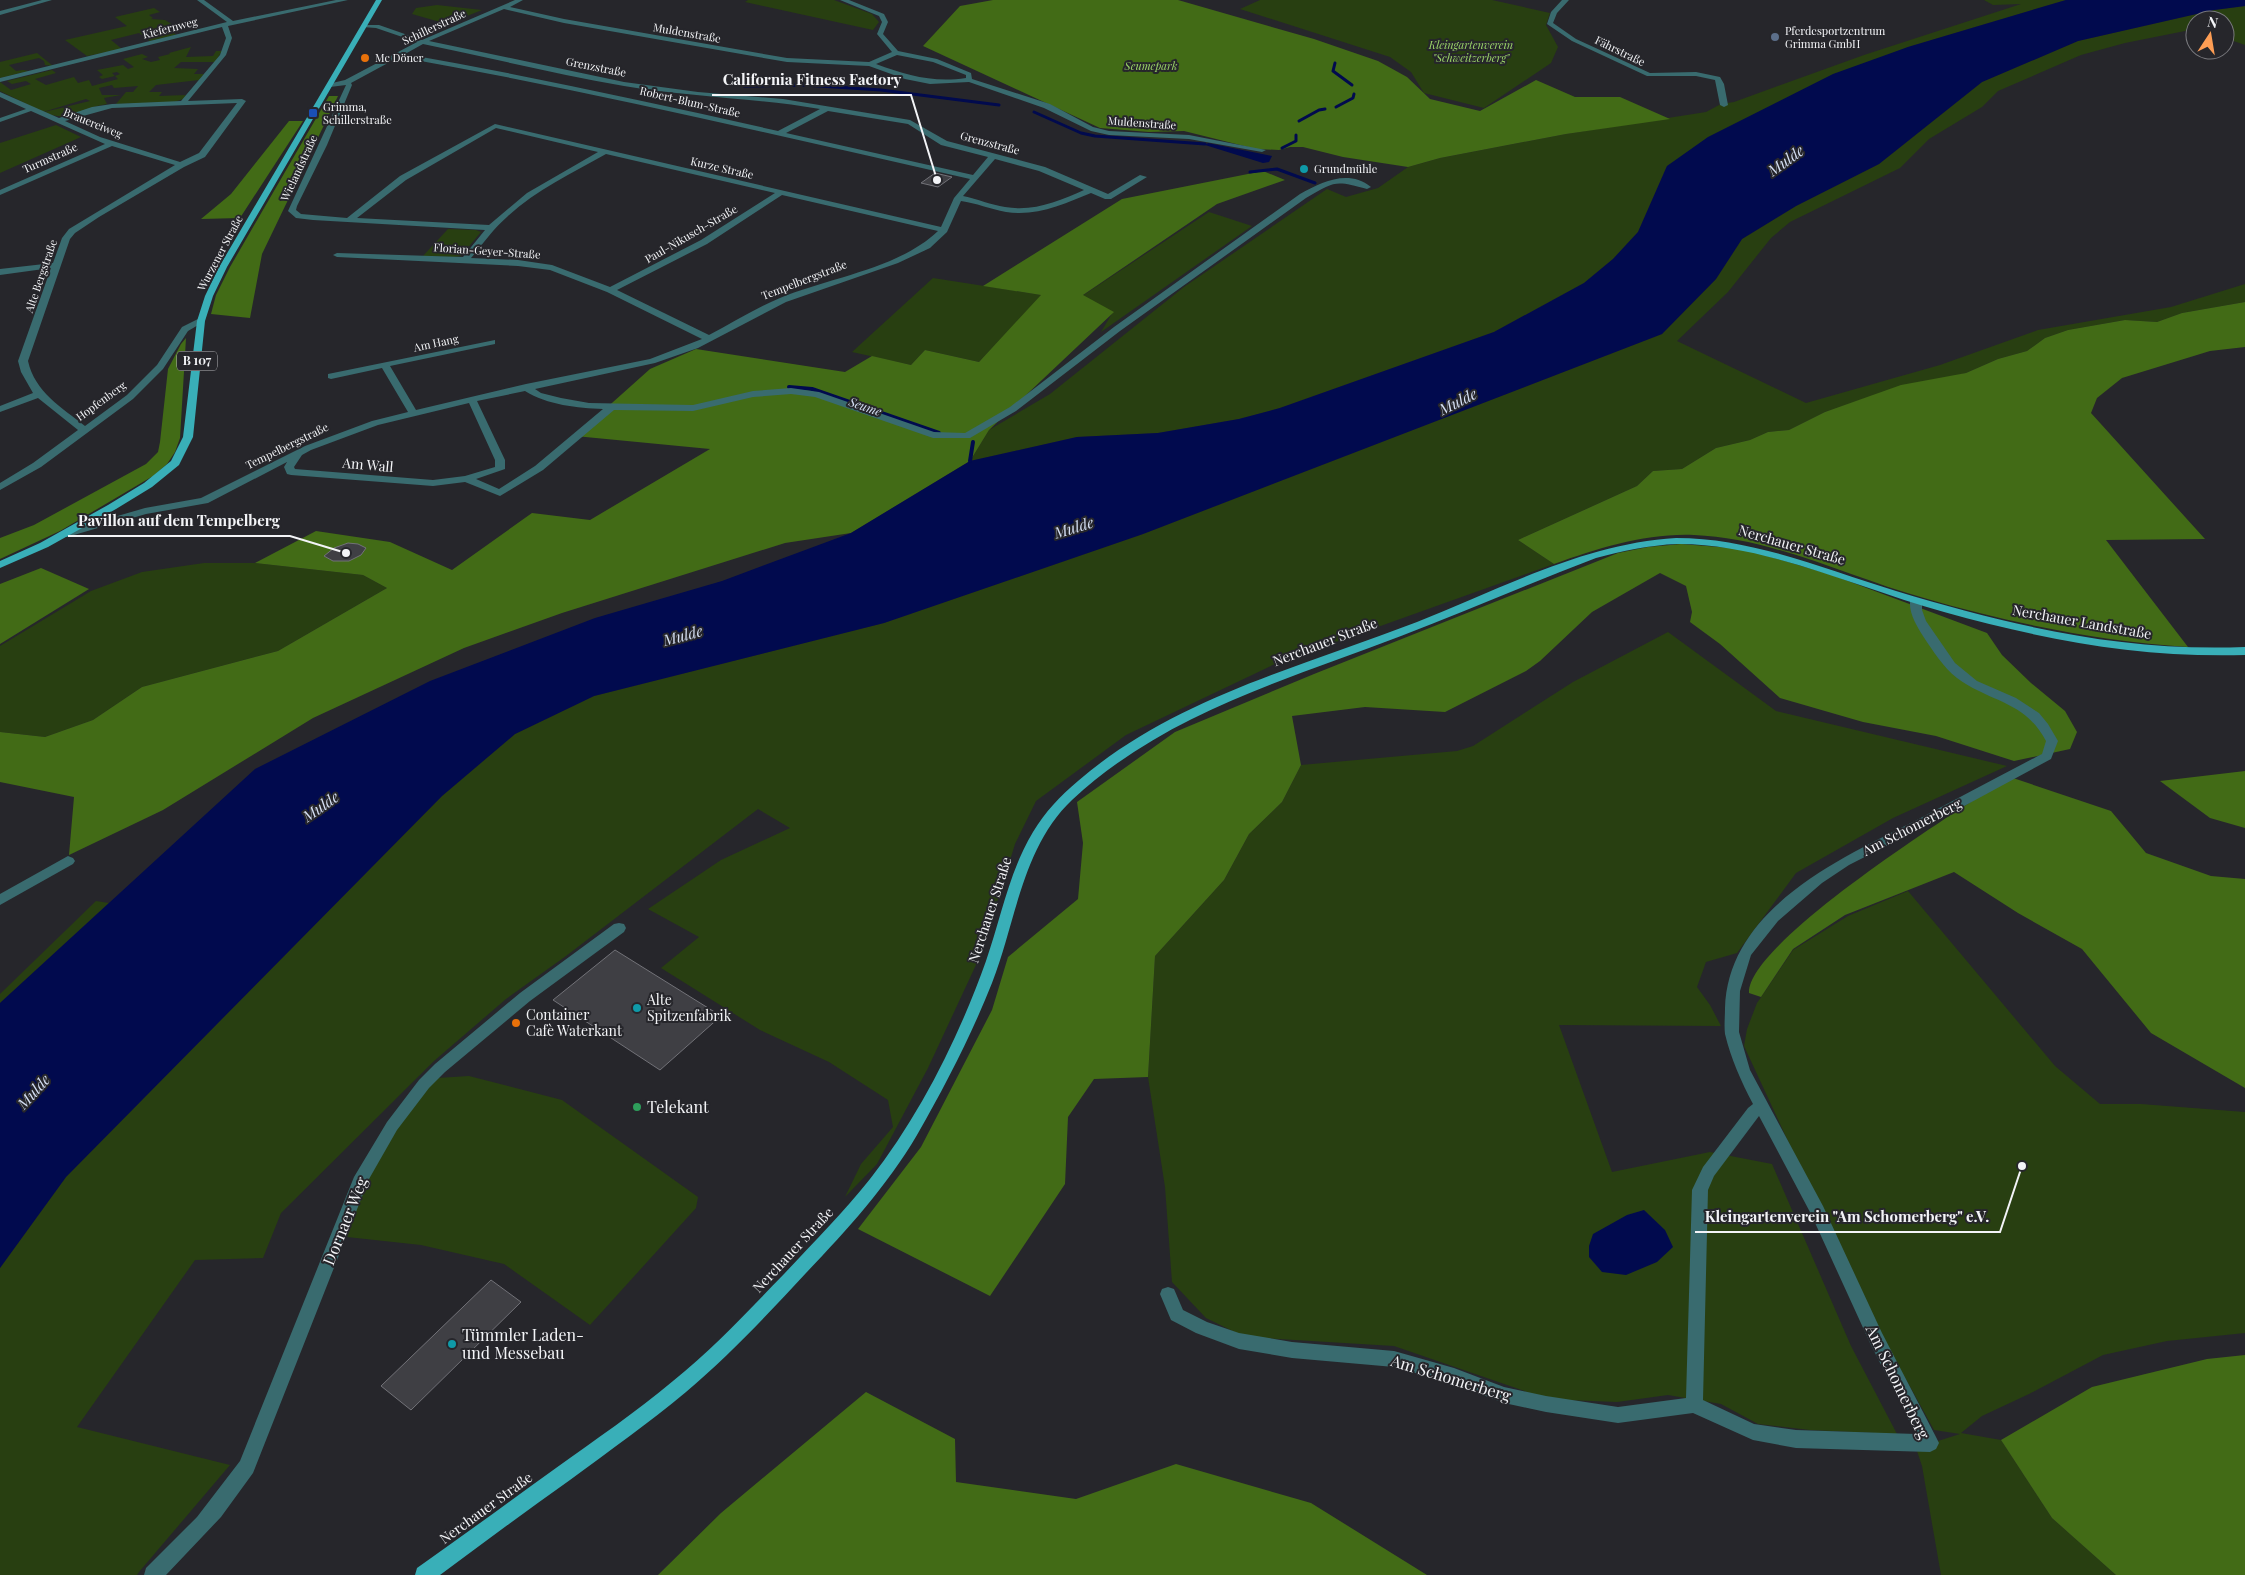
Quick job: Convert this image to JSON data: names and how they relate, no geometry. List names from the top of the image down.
{
  "streets": {
    "main road": [
      "Wurzener Straße",
      "B 107",
      "Nerchauer Straße",
      "Nerchauer Landstraße"
    ],
    "street": [
      "Schillerstraße",
      "Kiefernweg",
      "Muldenstraße",
      "Fährstraße",
      "Grenzstraße",
      "Robert-Blum-Straße",
      "Brauereiweg",
      "Turmstraße",
      "Wielandstraße",
      "Kurze Straße",
      "Paul-Nikusch-Straße",
      "Florian-Geyer-Straße",
      "Alte Bergstraße",
      "Tempelbergstraße",
      "Am Hang",
      "Hopfenberg",
      "Am Wall",
      "Am Schomerberg",
      "Dornaer Weg"
    ]
  },
  "crossings": [
    ["Schillerstraße", "Muldenstraße"],
    ["Schillerstraße", "Grenzstraße"],
    ["Schillerstraße", "Robert-Blum-Straße"],
    ["Schillerstraße", "Wielandstraße"],
    ["Schillerstraße", "Wurzener Straße"],
    ["Grenzstraße", "Wurzener Straße"],
    ["Grenzstraße", "Tempelbergstraße"],
    ["Robert-Blum-Straße", "Tempelbergstraße"],
    ["Brauereiweg", "Turmstraße"],
    ["Brauereiweg", "Alte Bergstraße"],
    ["Wielandstraße", "Kurze Straße"],
    ["Kurze Straße", "Paul-Nikusch-Straße"],
    ["Kurze Straße", "Tempelbergstraße"],
    ["Paul-Nikusch-Straße", "Florian-Geyer-Straße"],
    ["Florian-Geyer-Straße", "Tempelbergstraße"],
    ["Wurzener Straße", "Tempelbergstraße"],
    ["Wurzener Straße", "Hopfenberg"],
    ["Alte Bergstraße", "Hopfenberg"],
    ["Tempelbergstraße", "Am Wall"],
    ["Nerchauer Straße", "Nerchauer Landstraße"],
    ["Nerchauer Straße", "Am Schomerberg"],
    ["Nerchauer Landstraße", "Am Schomerberg"]
  ],
  "water": ["Mulde", "Seume"],
  "parks": ["Kleingartenverein \"Schweitzerberg\"", "Seumepark"],
  "places": {
    "other": [
      "Pferdesportzentrum Grimma GmbH",
      "Mc Döner",
      "Grundmühle",
      "California Fitness Factory",
      "Pavillon auf dem Tempelberg",
      "Alte Spitzenfabrik",
      "Container Cafè Waterkant",
      "Telekant",
      "Kleingartenverein \"Am Schomerberg\" e.V.",
      "Tümmler Laden- und Messebau"
    ],
    "transit": ["Grimma, Schillerstraße"]
  },
  "north": "top"
}
